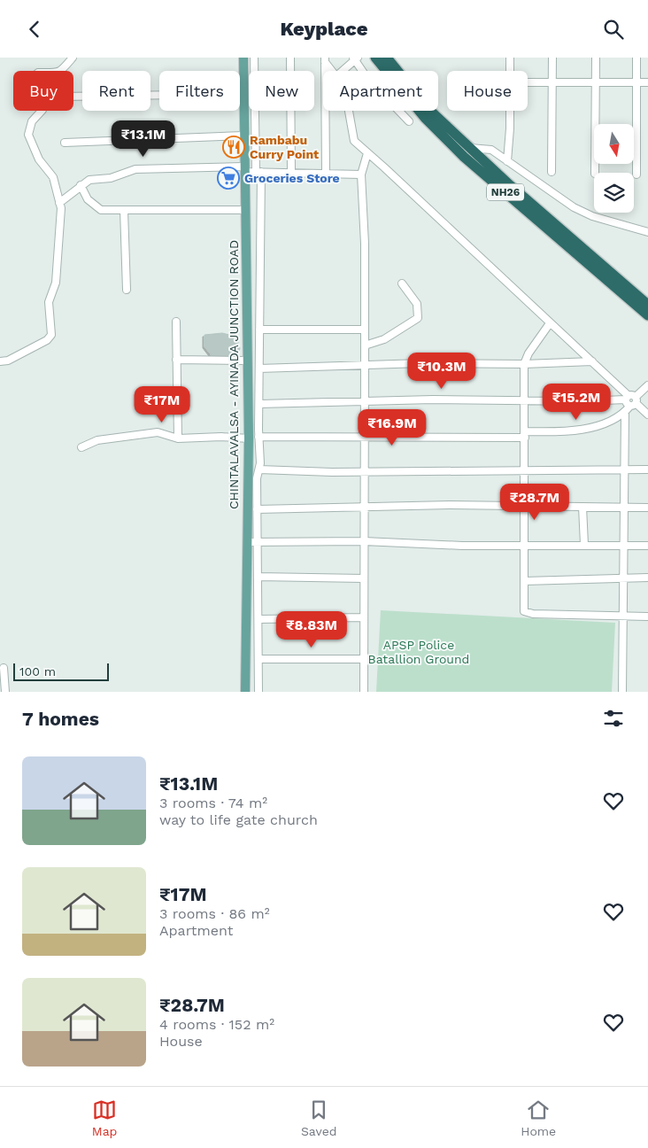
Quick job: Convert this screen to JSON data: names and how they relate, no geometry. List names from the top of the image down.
{
  "streets": {
    "highway": ["NH26"],
    "main road": ["CHINTALAVALSA - AYINADA JUNCTION ROAD"]
  },
  "parks": ["APSP Police Batallion Ground"],
  "places": {
    "restaurant": ["Rambabu Curry Point"],
    "supermarket": ["Groceries Store"]
  },
  "scale_bar": "100 m",
  "north": "bottom",
  "page": {
    "header": "Keyplace",
    "chip": [
      "Buy",
      "Rent",
      "Filters",
      "New",
      "Apartment",
      "House"
    ],
    "price": [
      "₹13.1M",
      "₹10.3M",
      "₹15.2M",
      "₹17M",
      "₹16.9M",
      "₹28.7M",
      "₹8.83M"
    ],
    "scale": "100 m",
    "heading": "7 homes",
    "list": [
      {
        "name": "₹13.1M",
        "note": "3 rooms · 74 m² · way to life gate church"
      },
      {
        "name": "₹17M",
        "note": "3 rooms · 86 m² · Apartment"
      },
      {
        "name": "₹28.7M",
        "note": "4 rooms · 152 m² · House"
      }
    ],
    "tabs": ["Map", "Saved", "Home"]
  }
}
